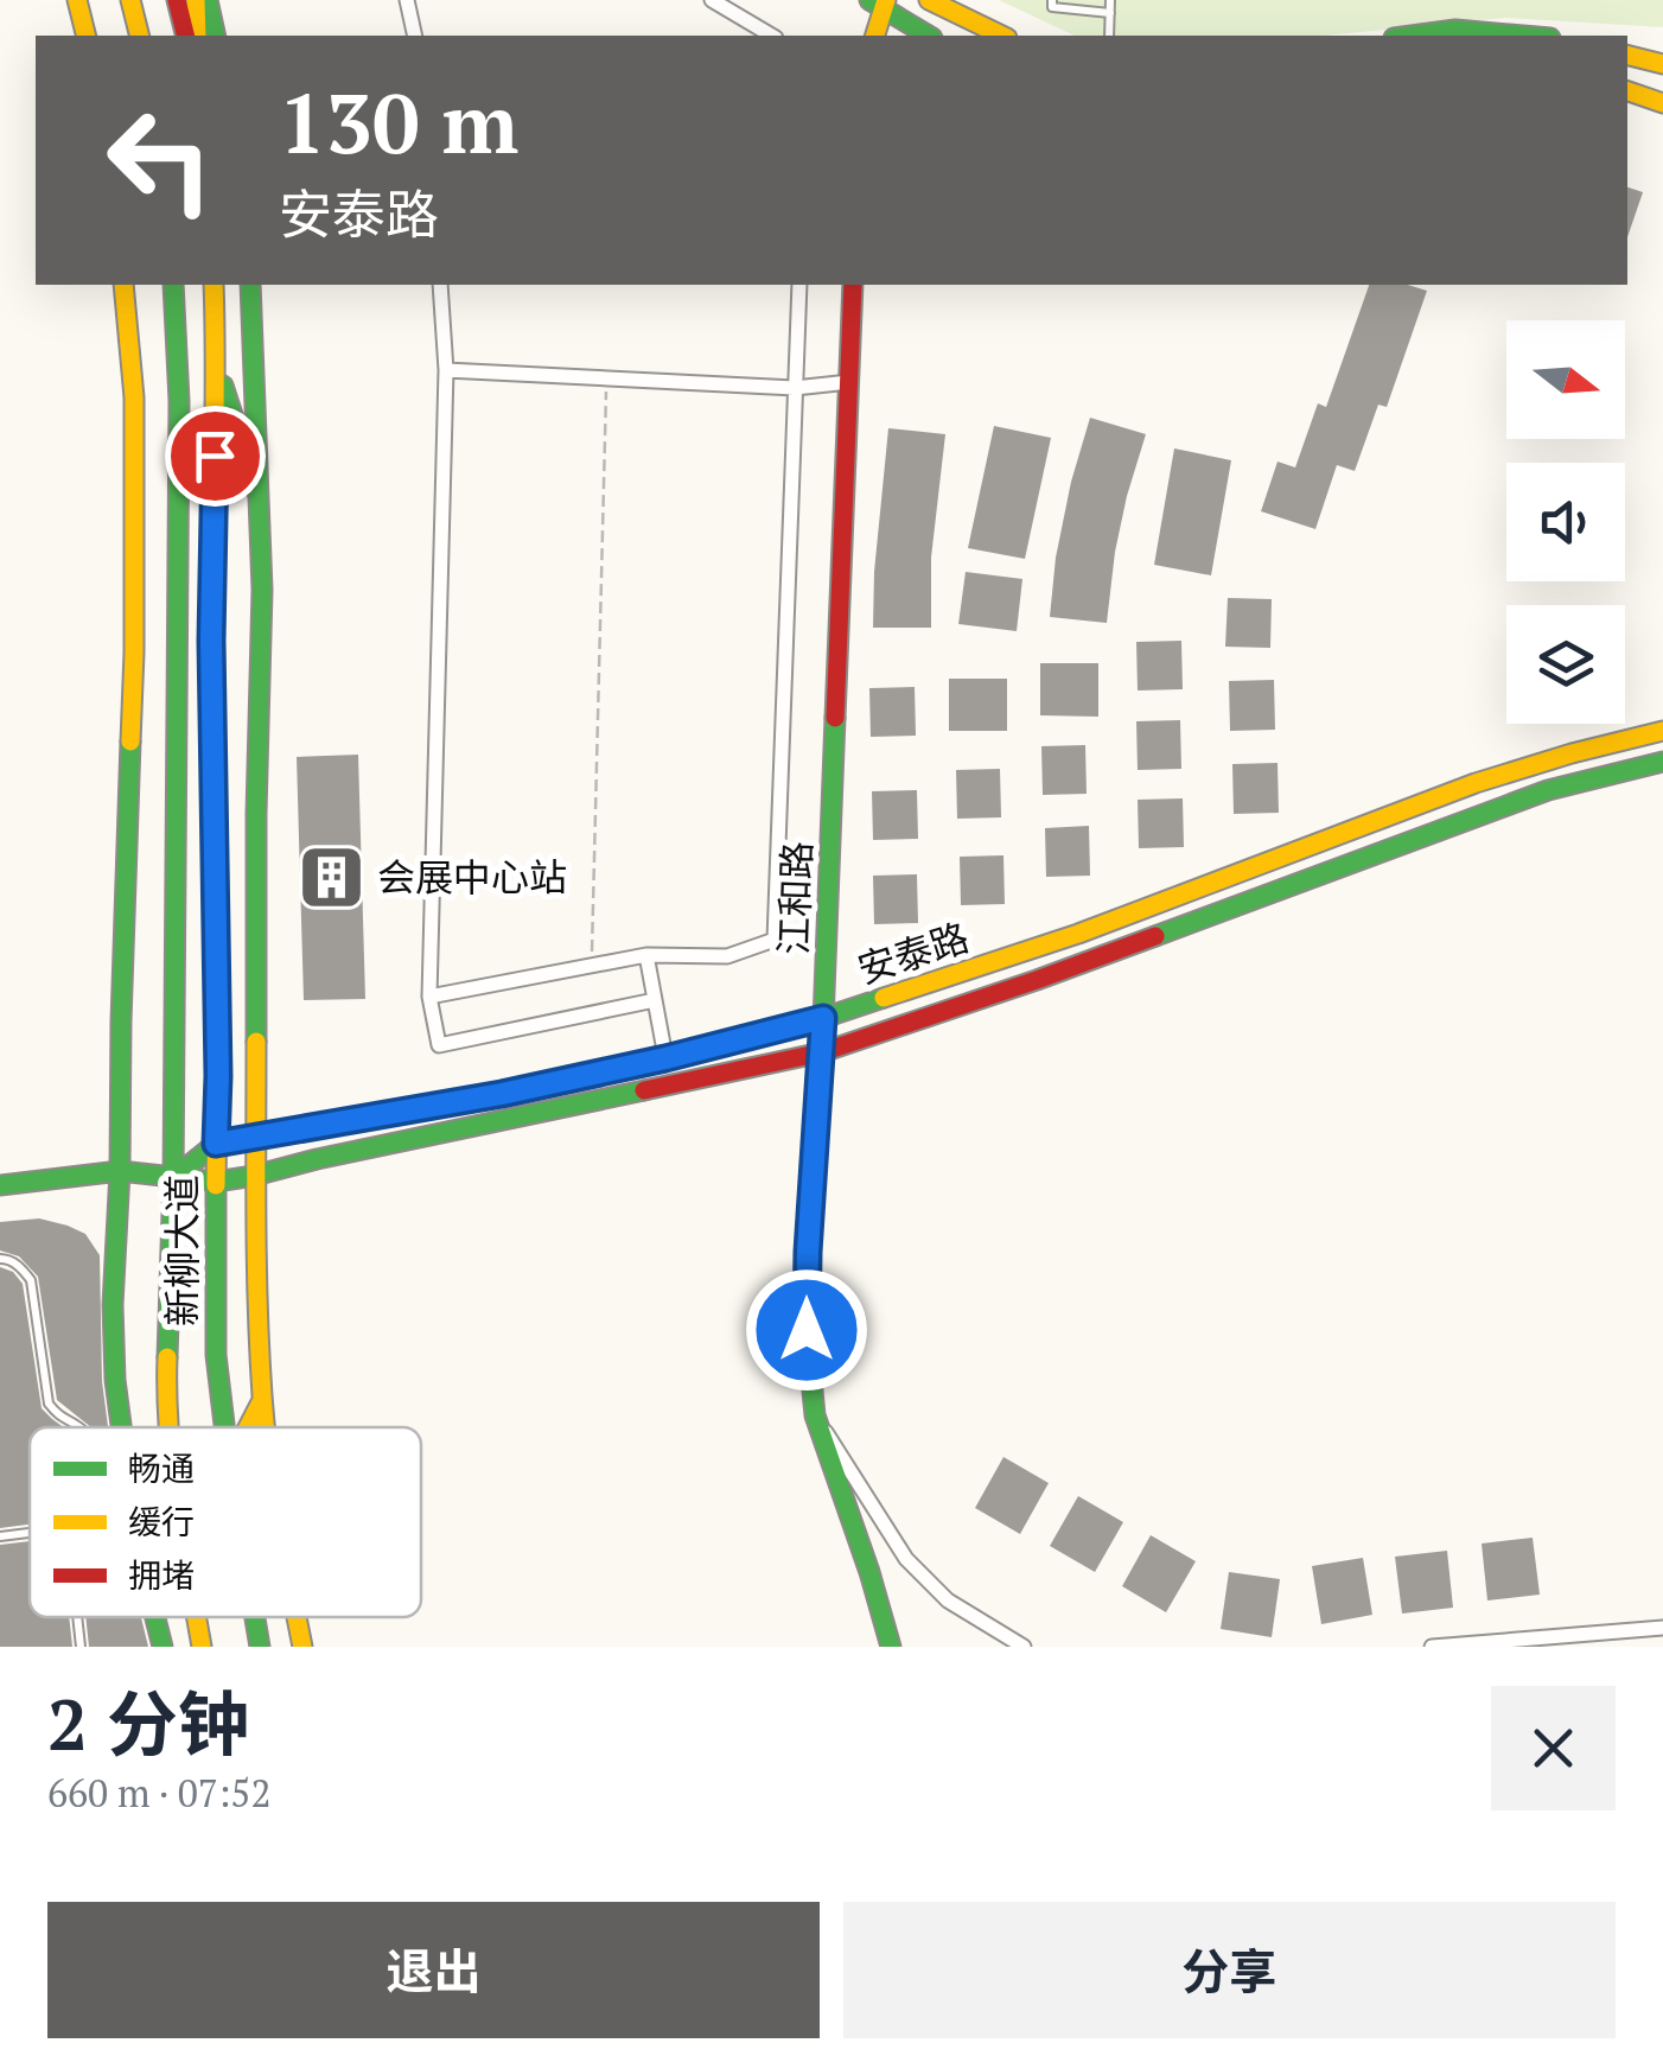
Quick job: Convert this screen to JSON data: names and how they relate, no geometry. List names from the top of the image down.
{
  "streets": {
    "main road": ["江和路", "安泰路", "新柳大道"]
  },
  "crossings": [
    ["江和路", "安泰路"],
    ["安泰路", "新柳大道"]
  ],
  "places": {
    "building": ["会展中心站"]
  },
  "legend": ["畅通", "缓行", "拥堵"],
  "north": "right",
  "page": {
    "turn": ["130 m", "安泰路"],
    "heading": ["2 分钟", "660 m · 07:52"],
    "buttons": ["退出", "分享"]
  }
}
